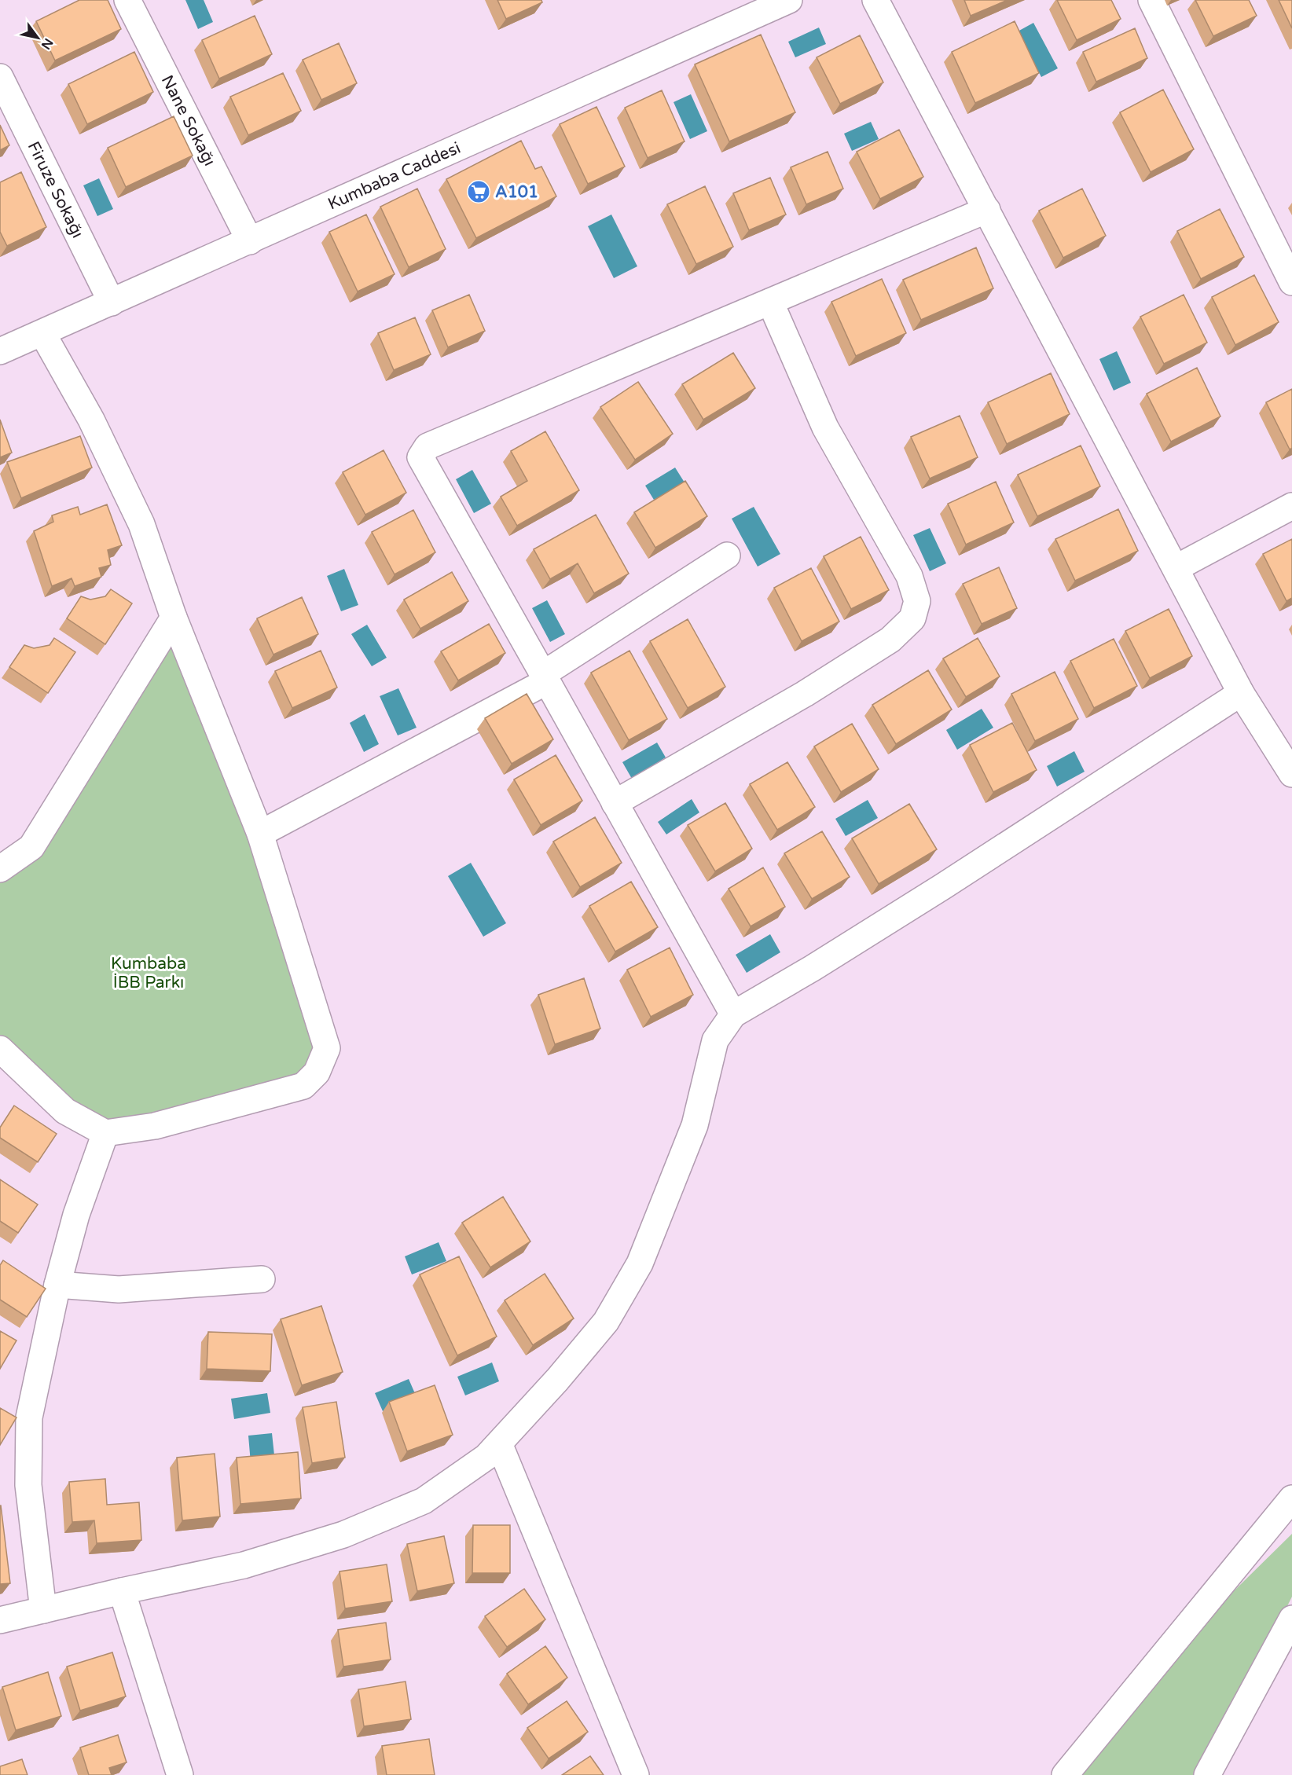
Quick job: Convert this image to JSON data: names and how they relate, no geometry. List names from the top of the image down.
{
  "streets": {
    "street": ["Nane Sokağı", "Kumbaba Caddesi", "Firuze Sokağı"]
  },
  "crossings": [
    ["Nane Sokağı", "Kumbaba Caddesi"],
    ["Kumbaba Caddesi", "Firuze Sokağı"]
  ],
  "parks": ["Kumbaba İBB Parkı"],
  "places": {
    "supermarket": ["A101"]
  },
  "north": "bottom right"
}
